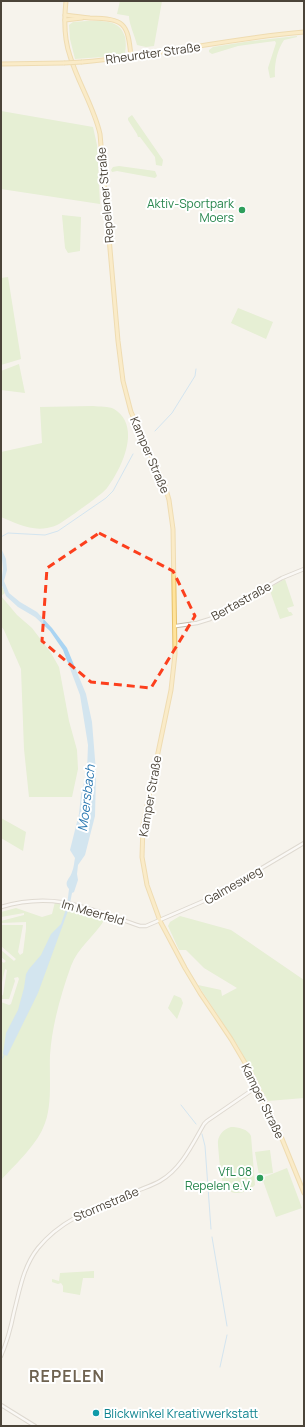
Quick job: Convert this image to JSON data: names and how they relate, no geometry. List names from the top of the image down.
{
  "streets": {
    "main road": ["Rheurdter Straße", "Repelener Straße", "Kamper Straße"],
    "street": [
      "Bertastraße",
      "Galmesweg",
      "Im Meerfeld",
      "Stormstraße"
    ]
  },
  "crossings": [
    ["Repelener Straße", "Kamper Straße"],
    ["Kamper Straße", "Bertastraße"],
    ["Kamper Straße", "Galmesweg"],
    ["Kamper Straße", "Im Meerfeld"],
    ["Kamper Straße", "Stormstraße"],
    ["Galmesweg", "Im Meerfeld"]
  ],
  "districts": ["REPELEN"],
  "water": ["Moersbach"],
  "places": ["Aktiv-Sportpark Moers", "VfL 08 Repelen e.V.", "Blickwinkel Kreativwerkstatt"]
}
